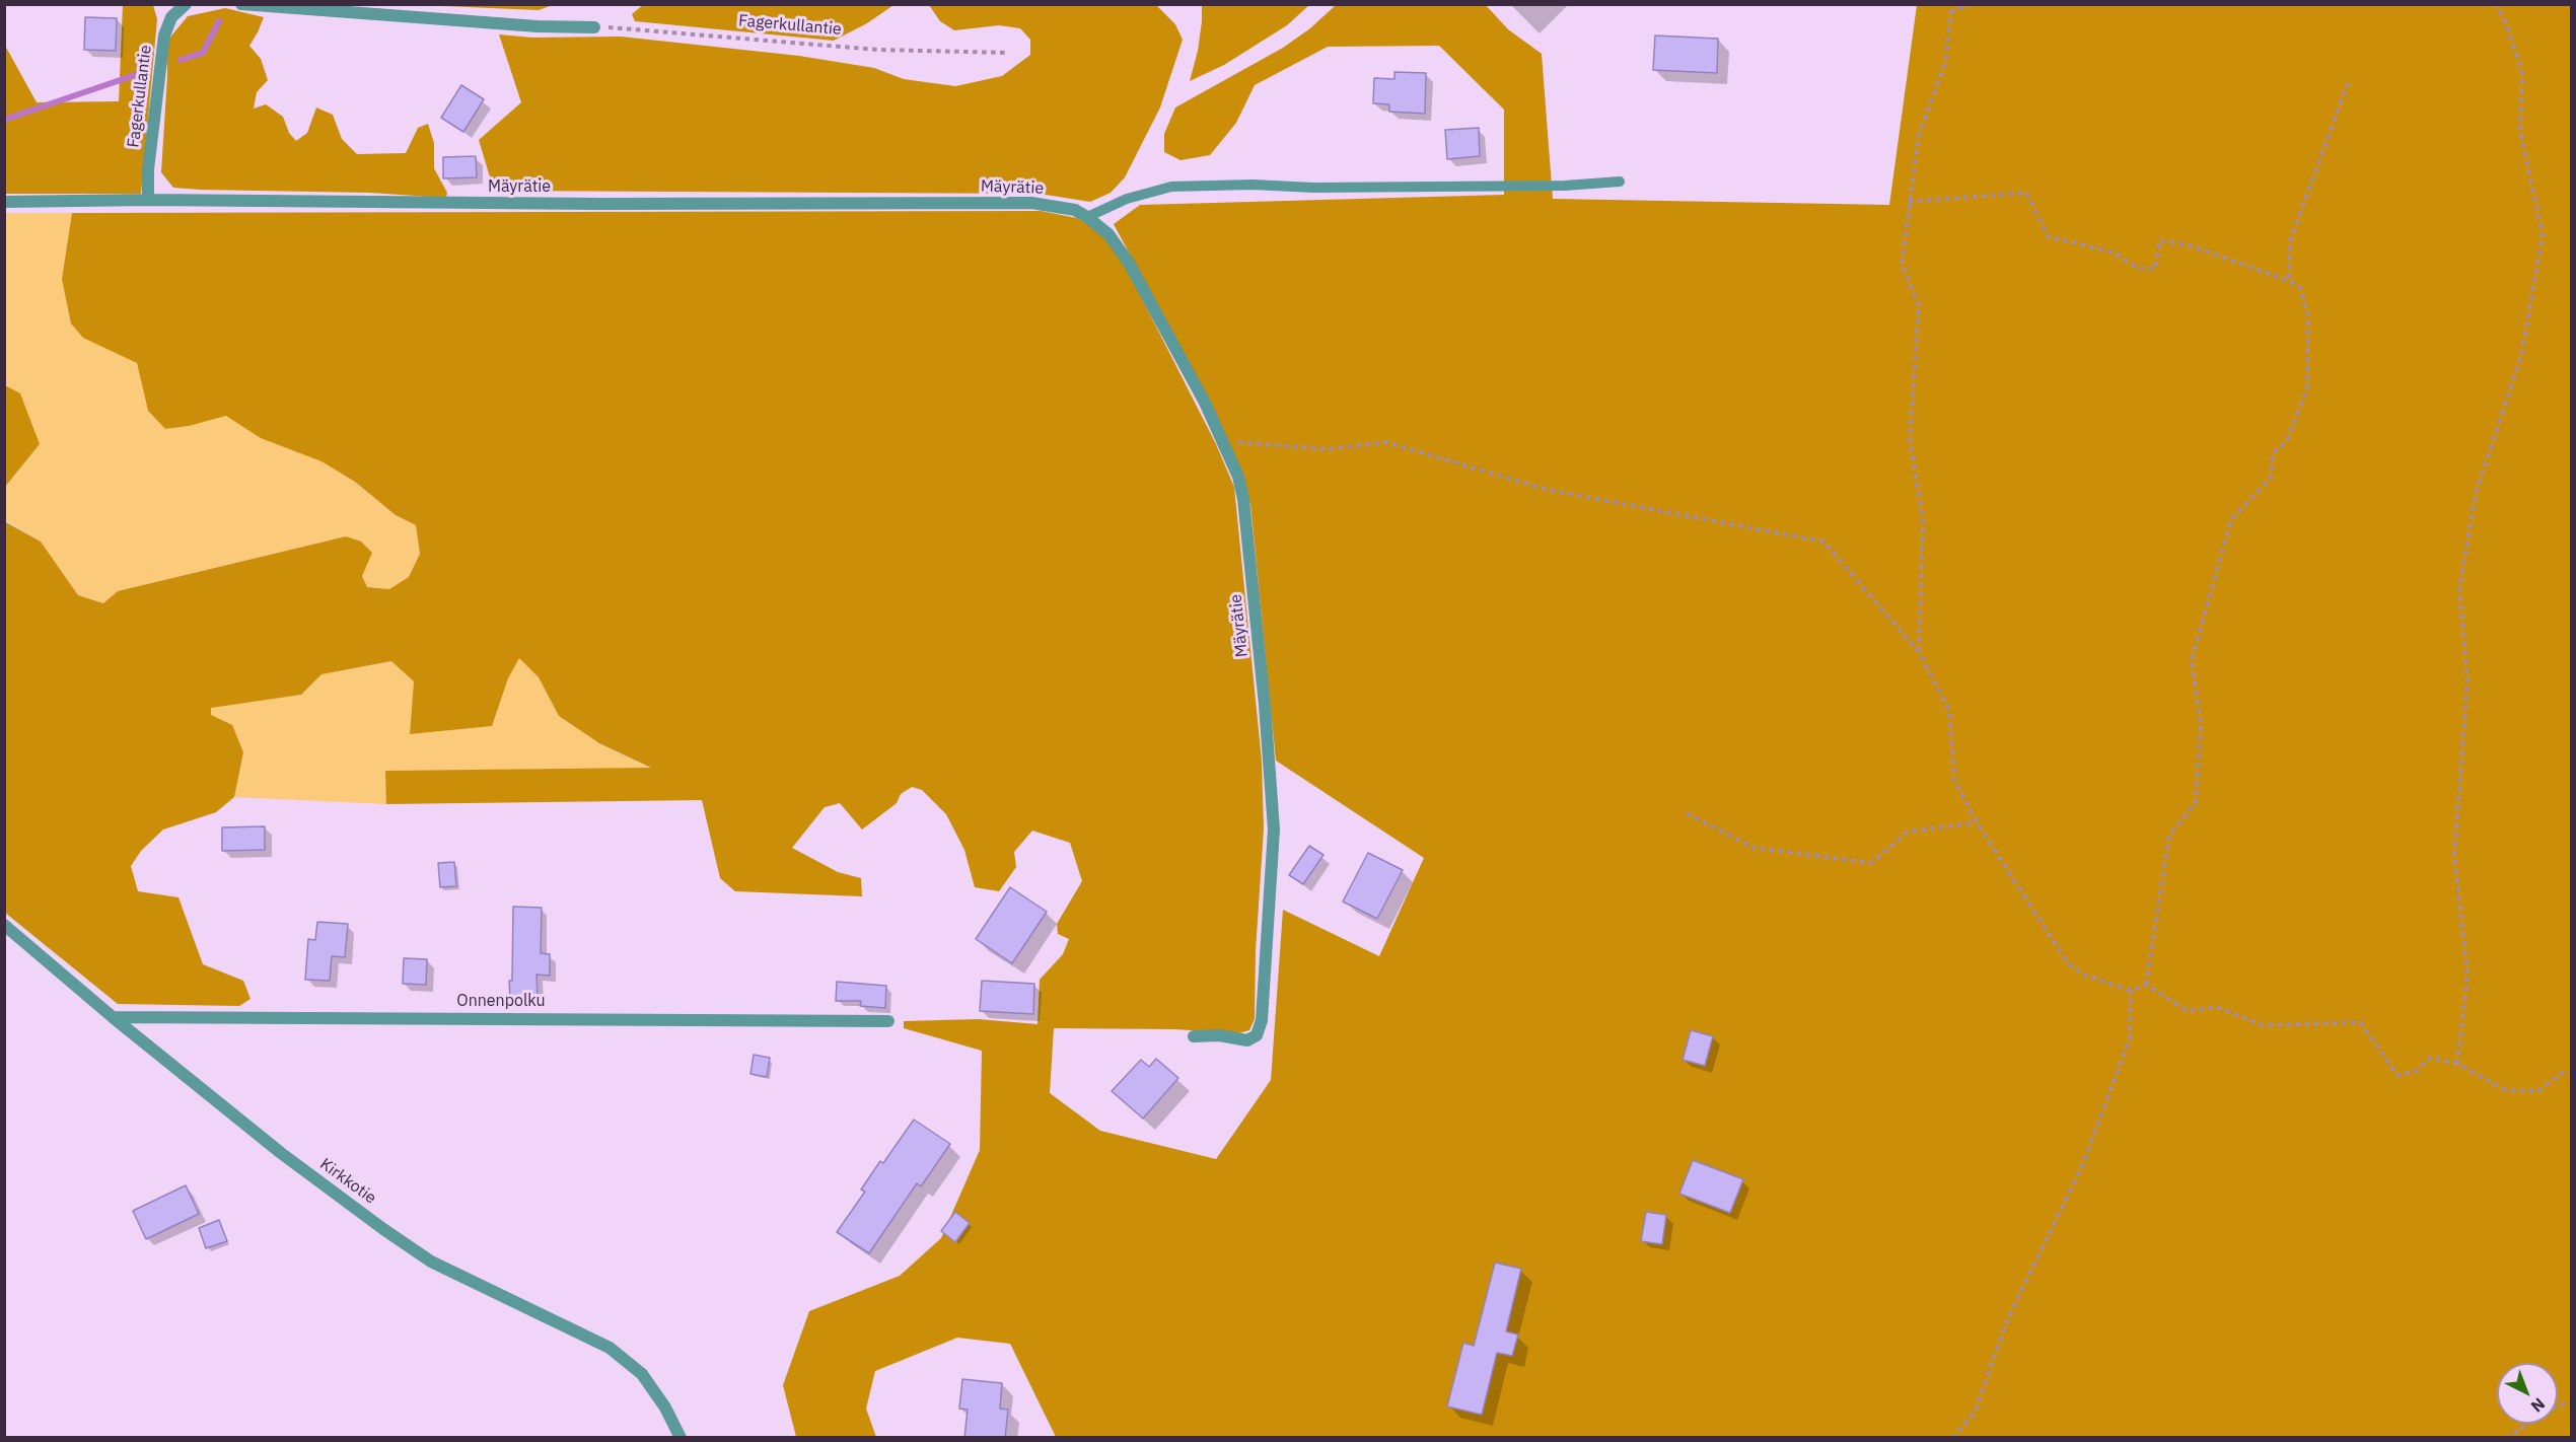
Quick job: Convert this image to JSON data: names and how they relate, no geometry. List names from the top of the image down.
{
  "streets": {
    "street": [
      "Fagerkullantie",
      "Mäyrätie",
      "Onnenpolku",
      "Kirkkotie"
    ]
  },
  "crossings": [
    ["Fagerkullantie", "Mäyrätie"],
    ["Onnenpolku", "Kirkkotie"]
  ],
  "north": "bottom right"
}
